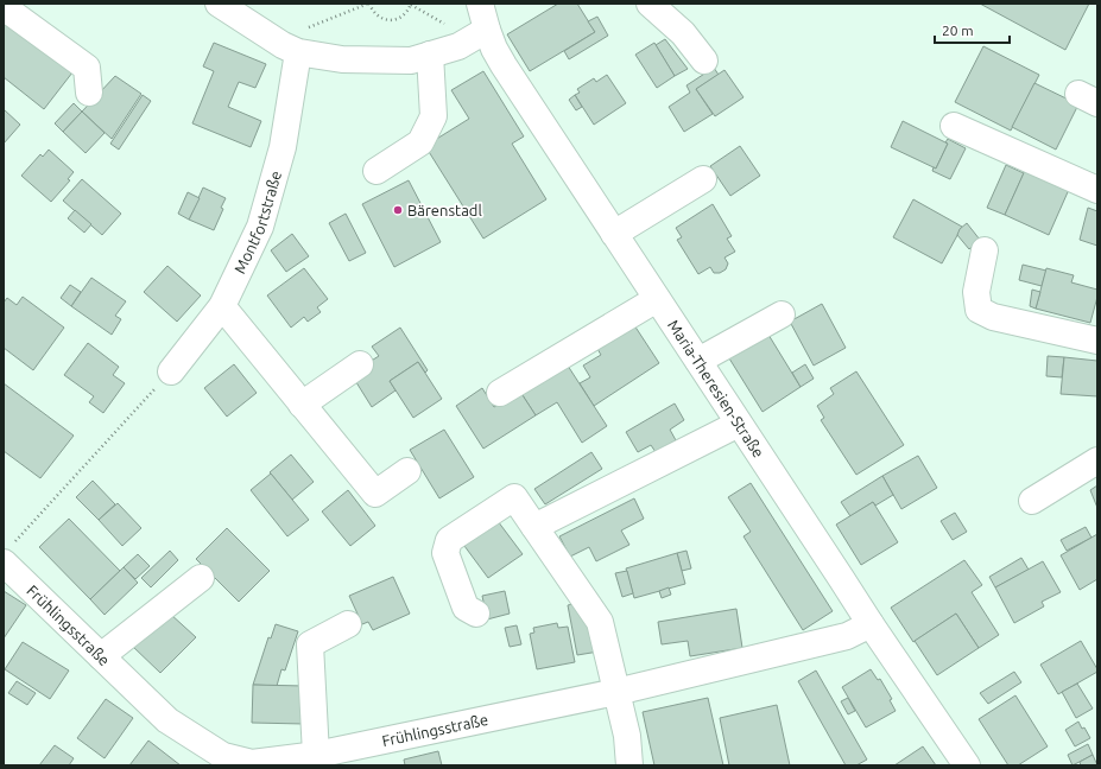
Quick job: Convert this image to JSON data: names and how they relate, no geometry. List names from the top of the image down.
{
  "streets": {
    "street": ["Montfortstraße", "Maria-Theresien-Straße", "Frühlingsstraße"]
  },
  "crossings": [
    ["Maria-Theresien-Straße", "Frühlingsstraße"]
  ],
  "places": ["Bärenstadl"],
  "scale_bar": "20 m"
}
